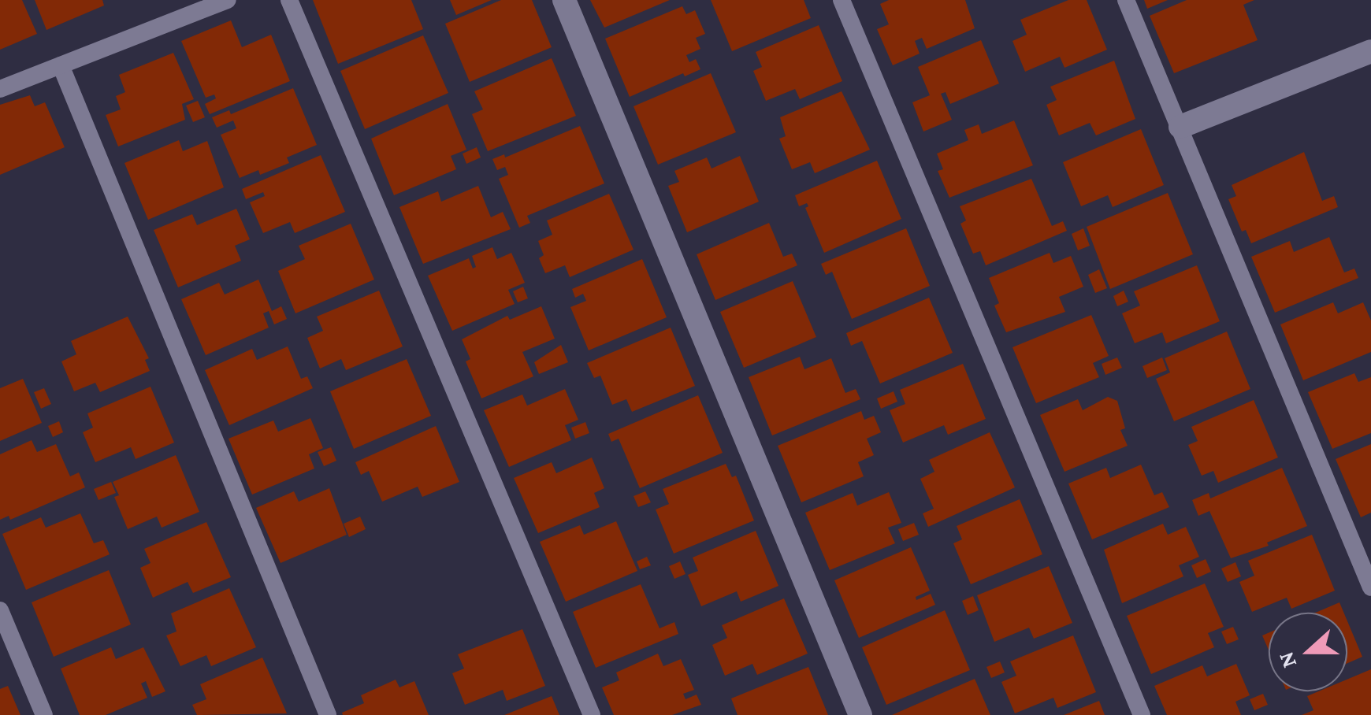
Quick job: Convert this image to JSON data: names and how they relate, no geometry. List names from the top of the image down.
{
  "north": "left"
}
